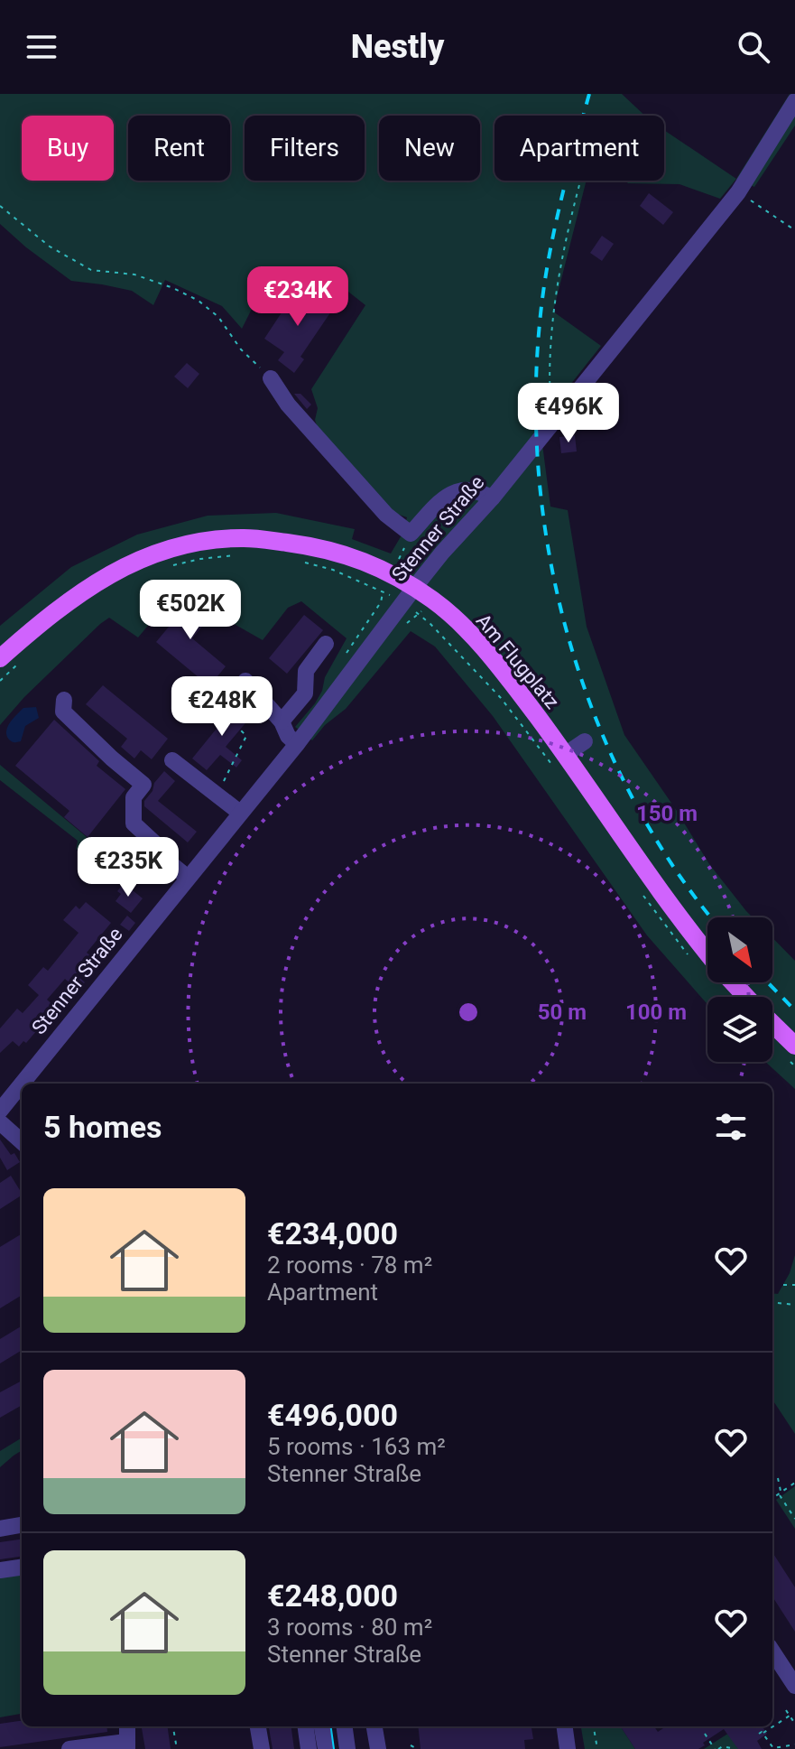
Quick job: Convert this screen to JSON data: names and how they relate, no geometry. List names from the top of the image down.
{
  "streets": {
    "main road": ["Am Flugplatz"],
    "street": ["Stenner Straße"]
  },
  "crossings": [
    ["Stenner Straße", "Am Flugplatz"]
  ],
  "north": "bottom right",
  "page": {
    "header": "Nestly",
    "chip": [
      "Buy",
      "Rent",
      "Filters",
      "New",
      "Apartment"
    ],
    "price": [
      "€234K",
      "€496K",
      "€502K",
      "€248K",
      "€235K"
    ],
    "heading": "5 homes",
    "list": [
      {
        "name": "€234,000",
        "note": "2 rooms · 78 m² · Apartment"
      },
      {
        "name": "€496,000",
        "note": "5 rooms · 163 m² · Stenner Straße"
      },
      {
        "name": "€248,000",
        "note": "3 rooms · 80 m² · Stenner Straße"
      }
    ]
  },
  "rings": ["150 m", "50 m", "100 m"]
}
